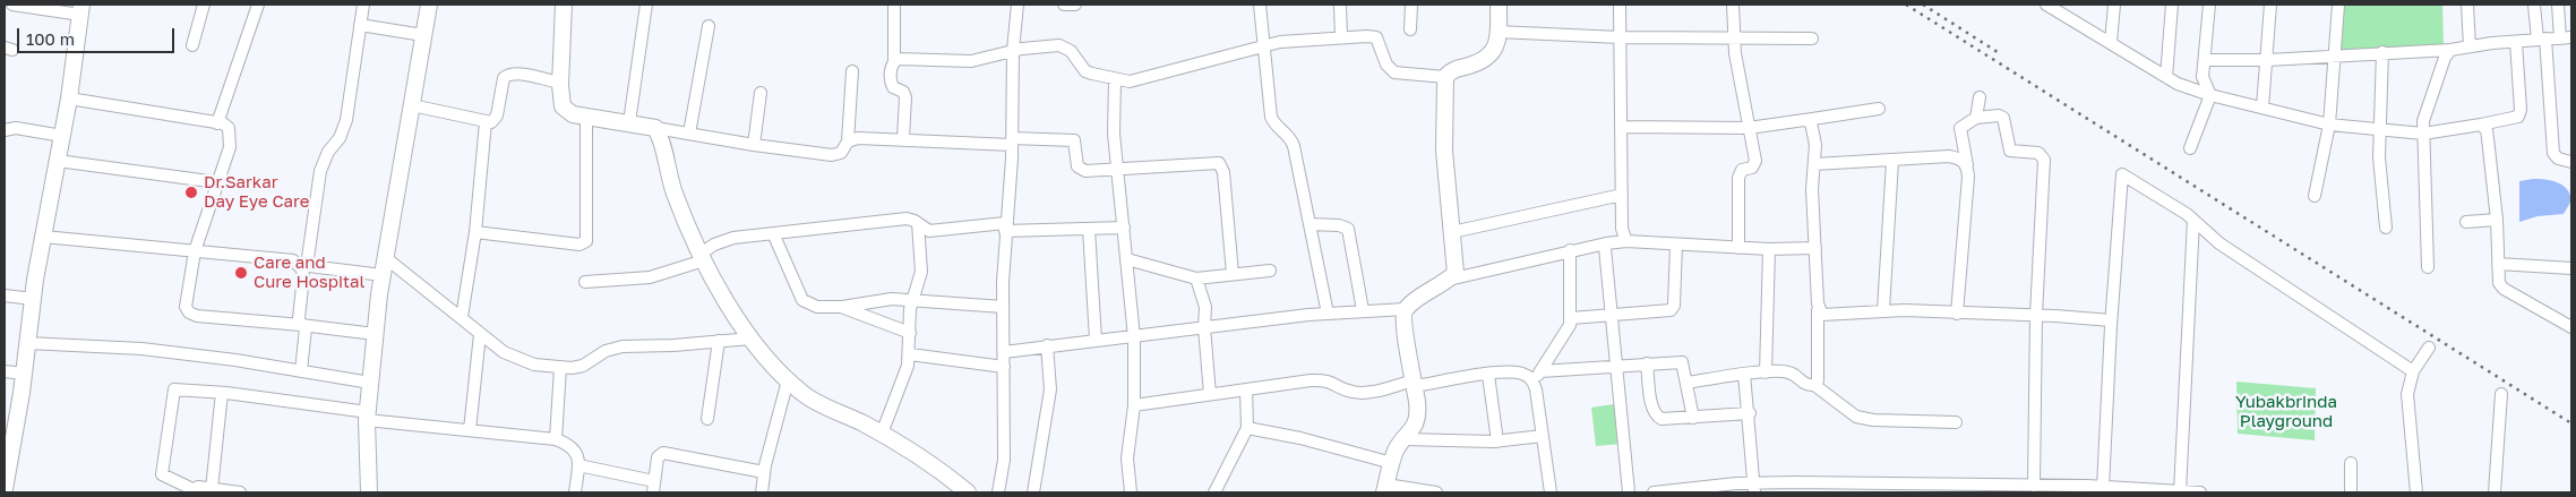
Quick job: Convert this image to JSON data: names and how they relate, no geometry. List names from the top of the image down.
{
  "parks": ["Yubakbrinda Playground"],
  "places": ["Dr.Sarkar Day Eye Care", "Care and Cure Hospital"],
  "scale_bar": "100 m"
}
